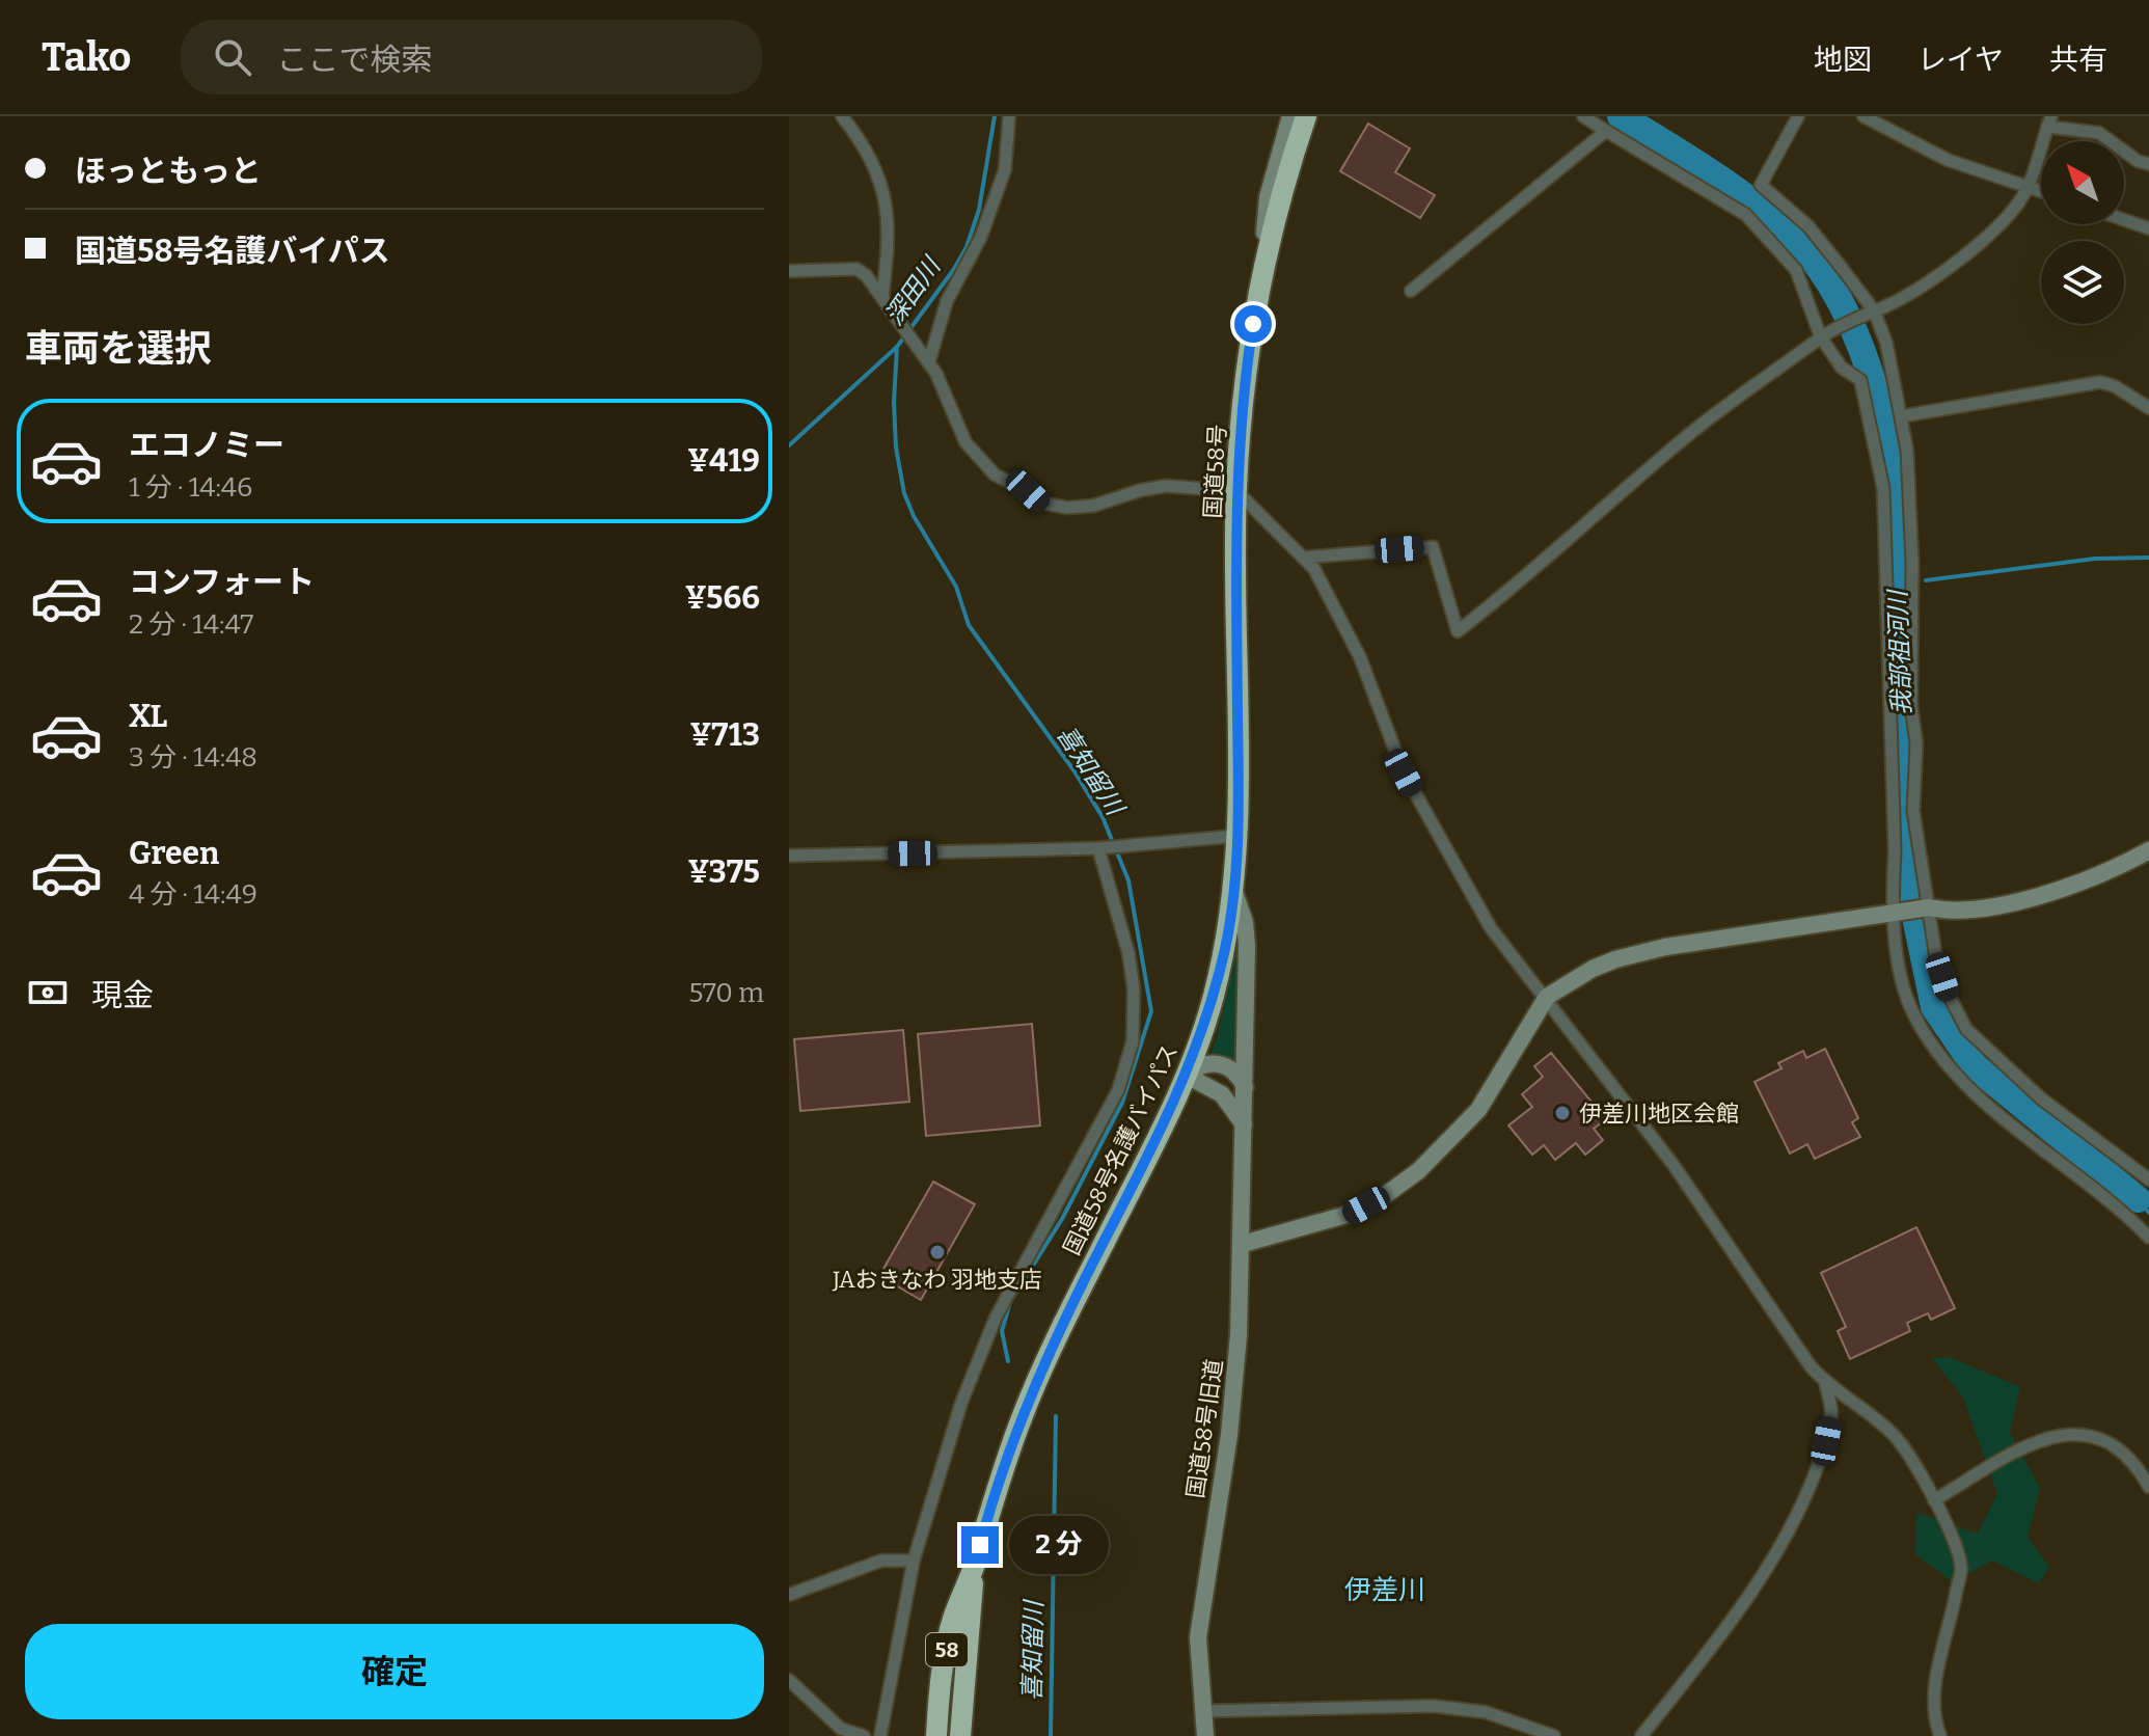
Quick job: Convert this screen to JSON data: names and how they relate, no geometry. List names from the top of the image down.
{
  "streets": {
    "highway": ["国道58号", "国道58号名護バイパス", "58"],
    "street": ["国道58号旧道"]
  },
  "crossings": [
    ["国道58号", "国道58号名護バイパス"],
    ["国道58号名護バイパス", "国道58号旧道"]
  ],
  "districts": ["伊差川"],
  "water": ["深田川", "我部祖河川", "喜知留川"],
  "places": ["伊差川地区会館", "JAおきなわ 羽地支店"],
  "north": "top left",
  "page": {
    "header": "Tako",
    "search": "ここで検索",
    "nav": ["地図", "レイヤ", "共有"],
    "banner": ["ほっともっと", "国道58号名護バイパス"],
    "heading": "車両を選択",
    "list": [
      {
        "name": "エコノミー",
        "note": "1 分 · 14:46",
        "value": "¥419"
      },
      {
        "name": "コンフォート",
        "note": "2 分 · 14:47",
        "value": "¥566"
      },
      {
        "name": "XL",
        "note": "3 分 · 14:48",
        "value": "¥713"
      },
      {
        "name": "Green",
        "note": "4 分 · 14:49",
        "value": "¥375"
      }
    ],
    "pay": ["現金", "570 m"],
    "bubble": "2 分",
    "buttons": "確定"
  }
}
